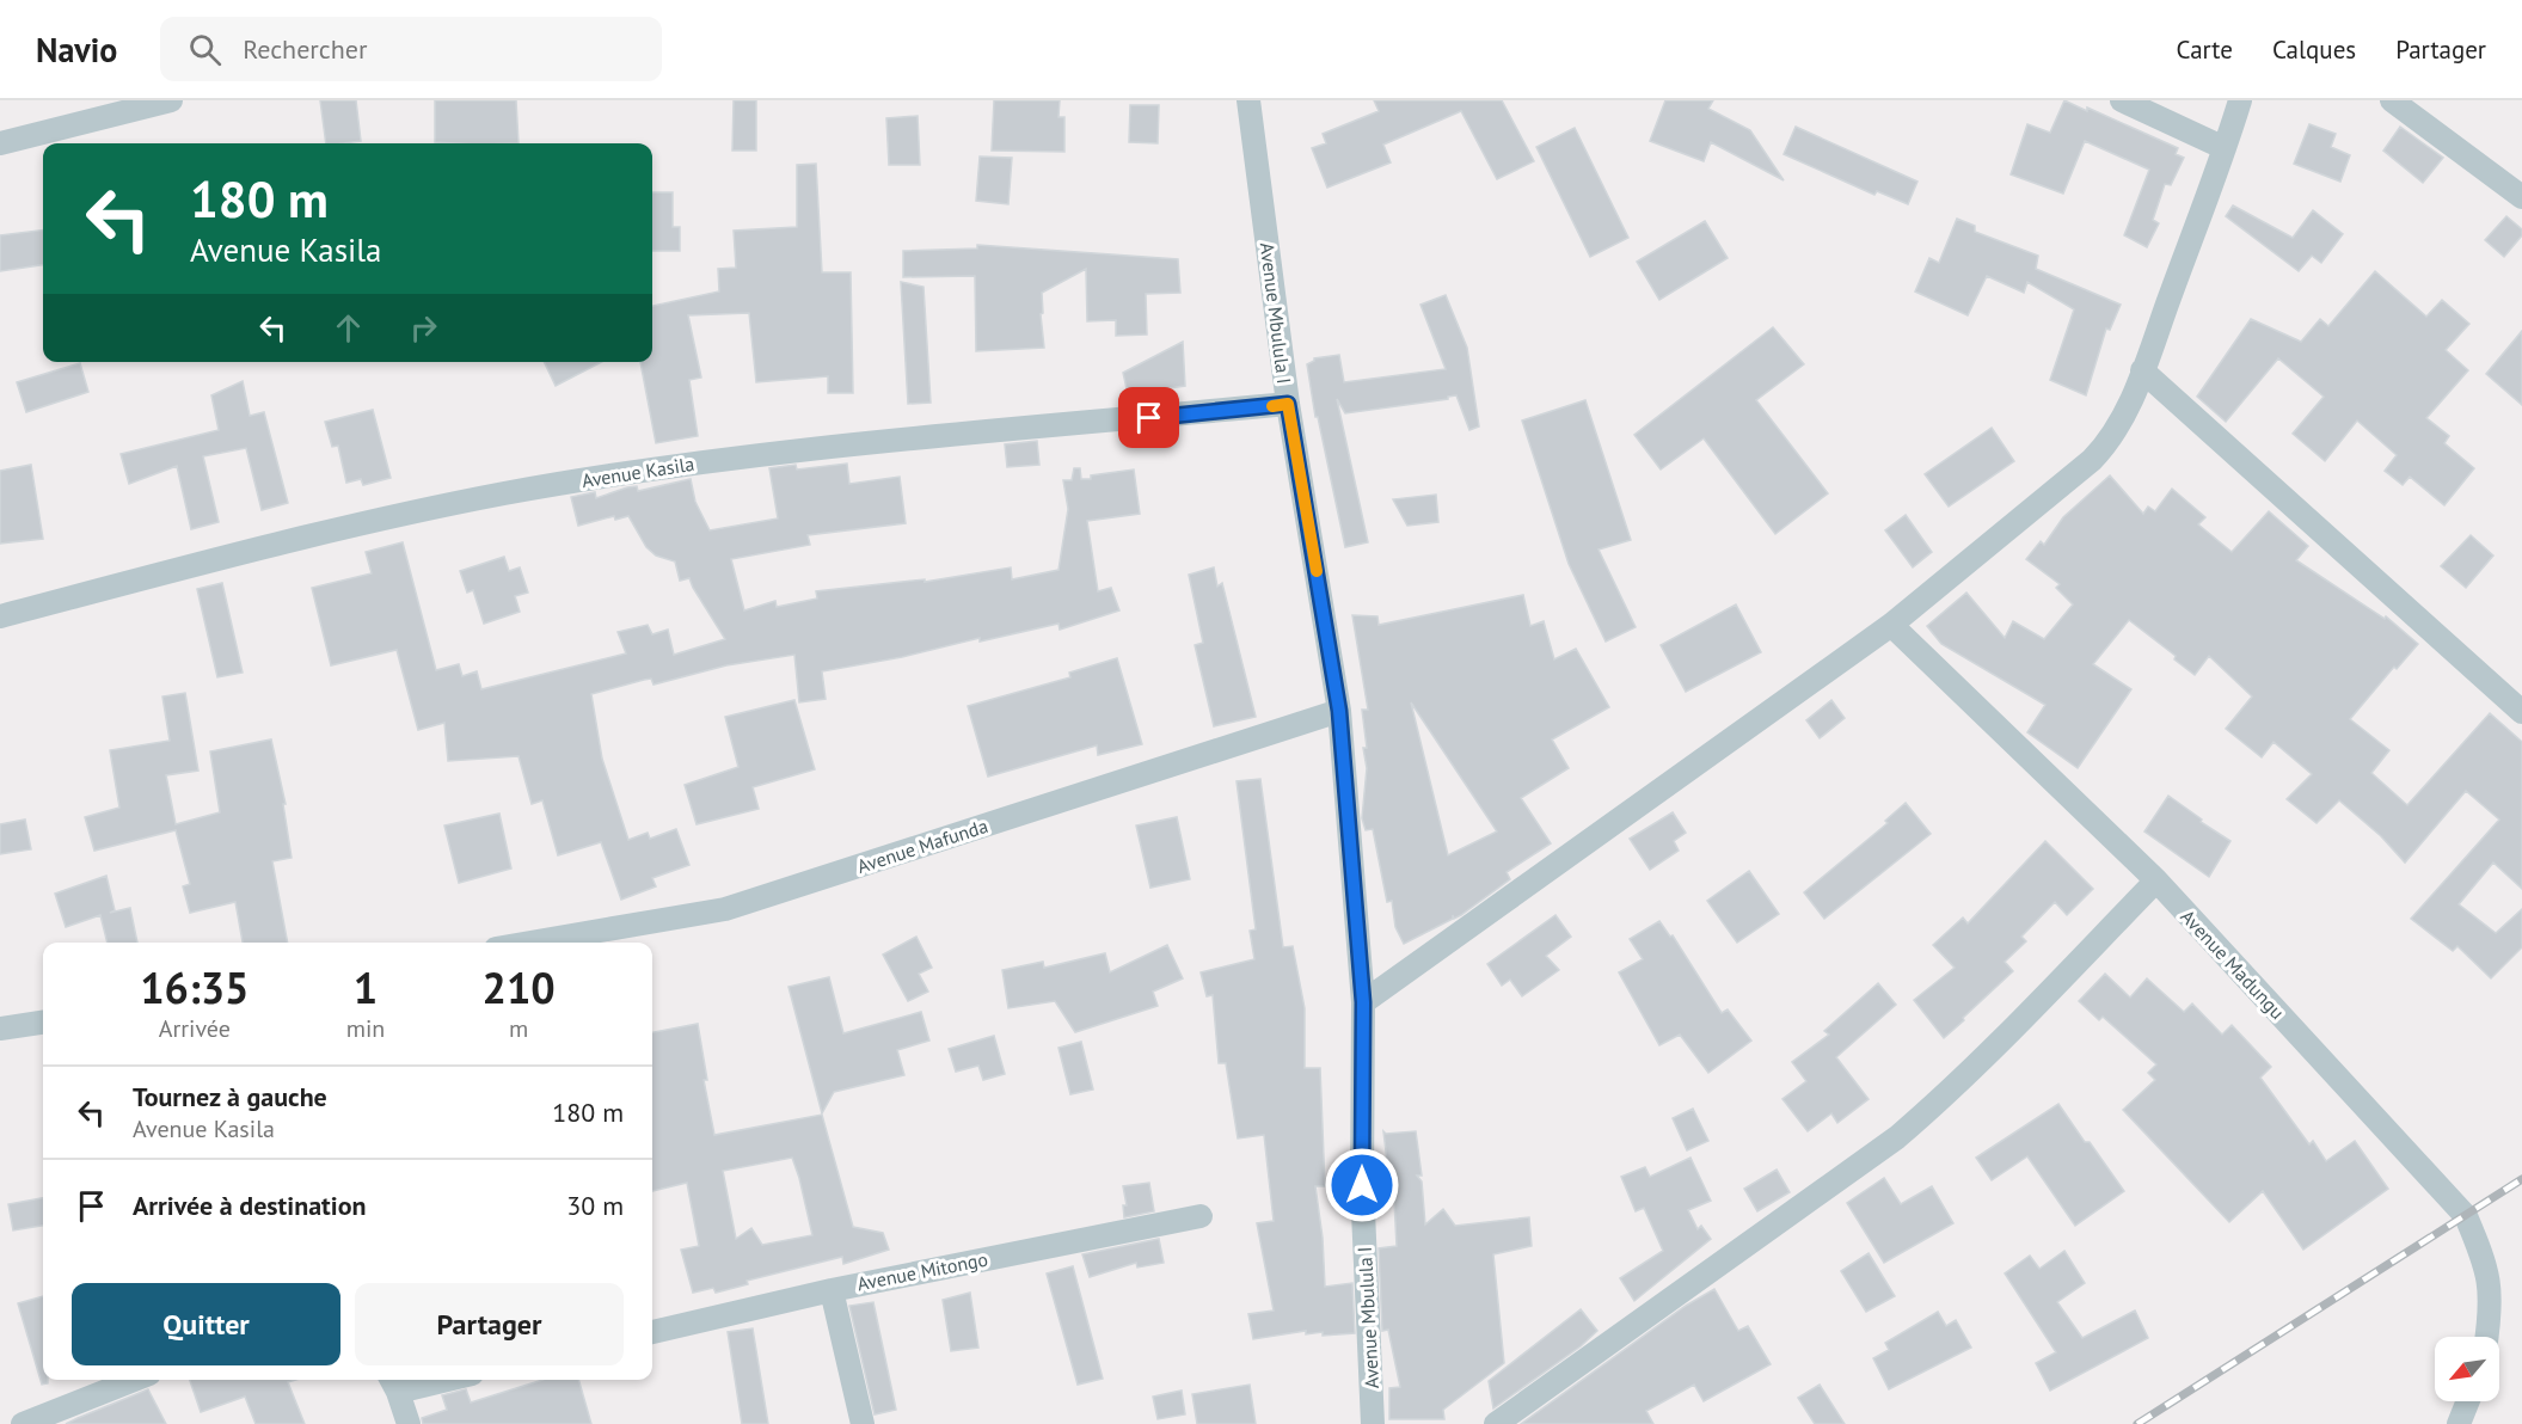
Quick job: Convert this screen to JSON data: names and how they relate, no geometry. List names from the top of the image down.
{
  "streets": {
    "street": [
      "Avenue Mbulula I",
      "Avenue Kasila",
      "Avenue Mafunda",
      "Avenue Madungu",
      "Avenue Mitongo"
    ]
  },
  "crossings": [
    ["Avenue Mbulula I", "Avenue Kasila"],
    ["Avenue Mbulula I", "Avenue Mafunda"]
  ],
  "north": "bottom left",
  "page": {
    "header": "Navio",
    "search": "Rechercher",
    "nav": ["Carte", "Calques", "Partager"],
    "turn": ["180 m", "Avenue Kasila"],
    "eta": [
      "16:35",
      "Arrivée",
      "1",
      "min",
      "210",
      "m"
    ],
    "list": [
      {
        "name": "Tournez à gauche",
        "note": "Avenue Kasila",
        "value": "180 m"
      },
      {
        "name": "Arrivée à destination",
        "value": "30 m"
      }
    ],
    "buttons": ["Quitter", "Partager"]
  }
}
